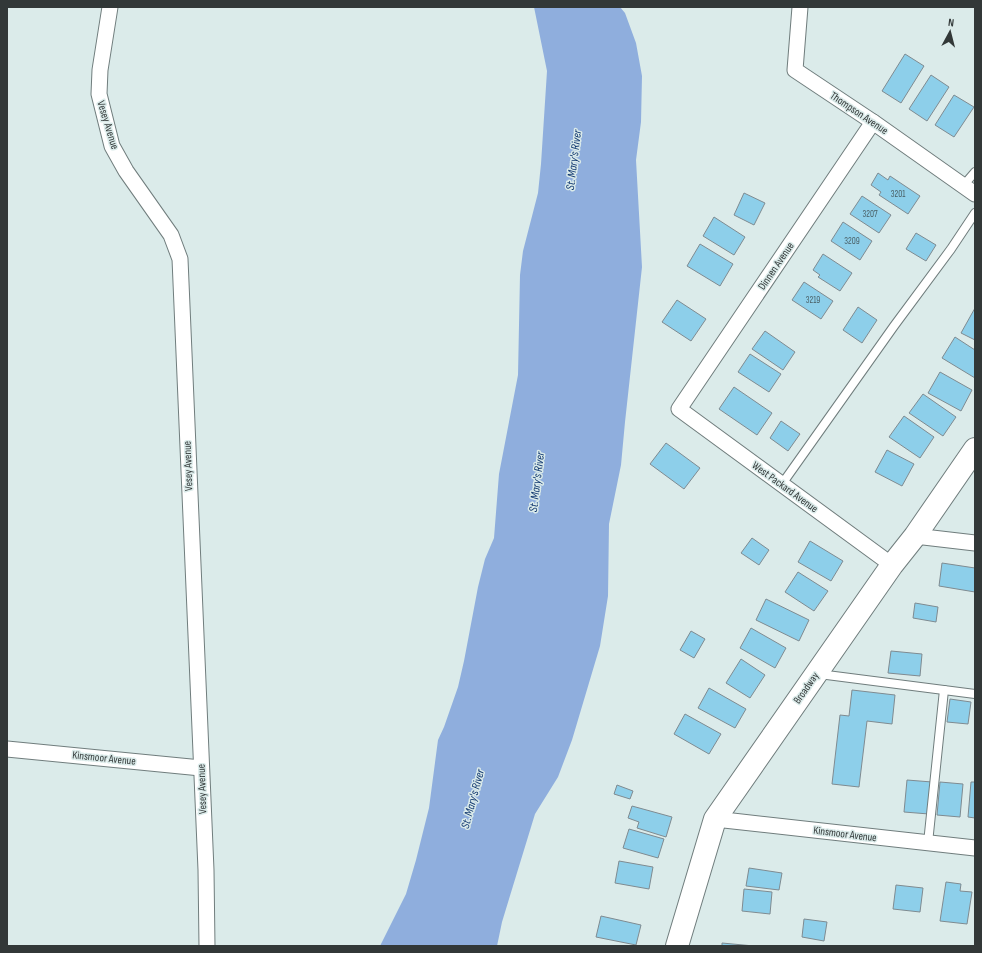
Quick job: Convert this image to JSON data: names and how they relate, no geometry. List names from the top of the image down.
{
  "streets": {
    "main road": ["Broadway"],
    "street": [
      "Thompson Avenue",
      "Vesey Avenue",
      "Dinnen Avenue",
      "West Packard Avenue",
      "Kinsmoor Avenue"
    ]
  },
  "crossings": [
    ["Thompson Avenue", "Dinnen Avenue"],
    ["Vesey Avenue", "Kinsmoor Avenue"],
    ["Dinnen Avenue", "West Packard Avenue"],
    ["West Packard Avenue", "Broadway"],
    ["Broadway", "Kinsmoor Avenue"]
  ],
  "water": ["St. Mary's River"],
  "house_numbers": [
    "3201",
    "3207",
    "3209",
    "3219"
  ],
  "north": "top"
}
